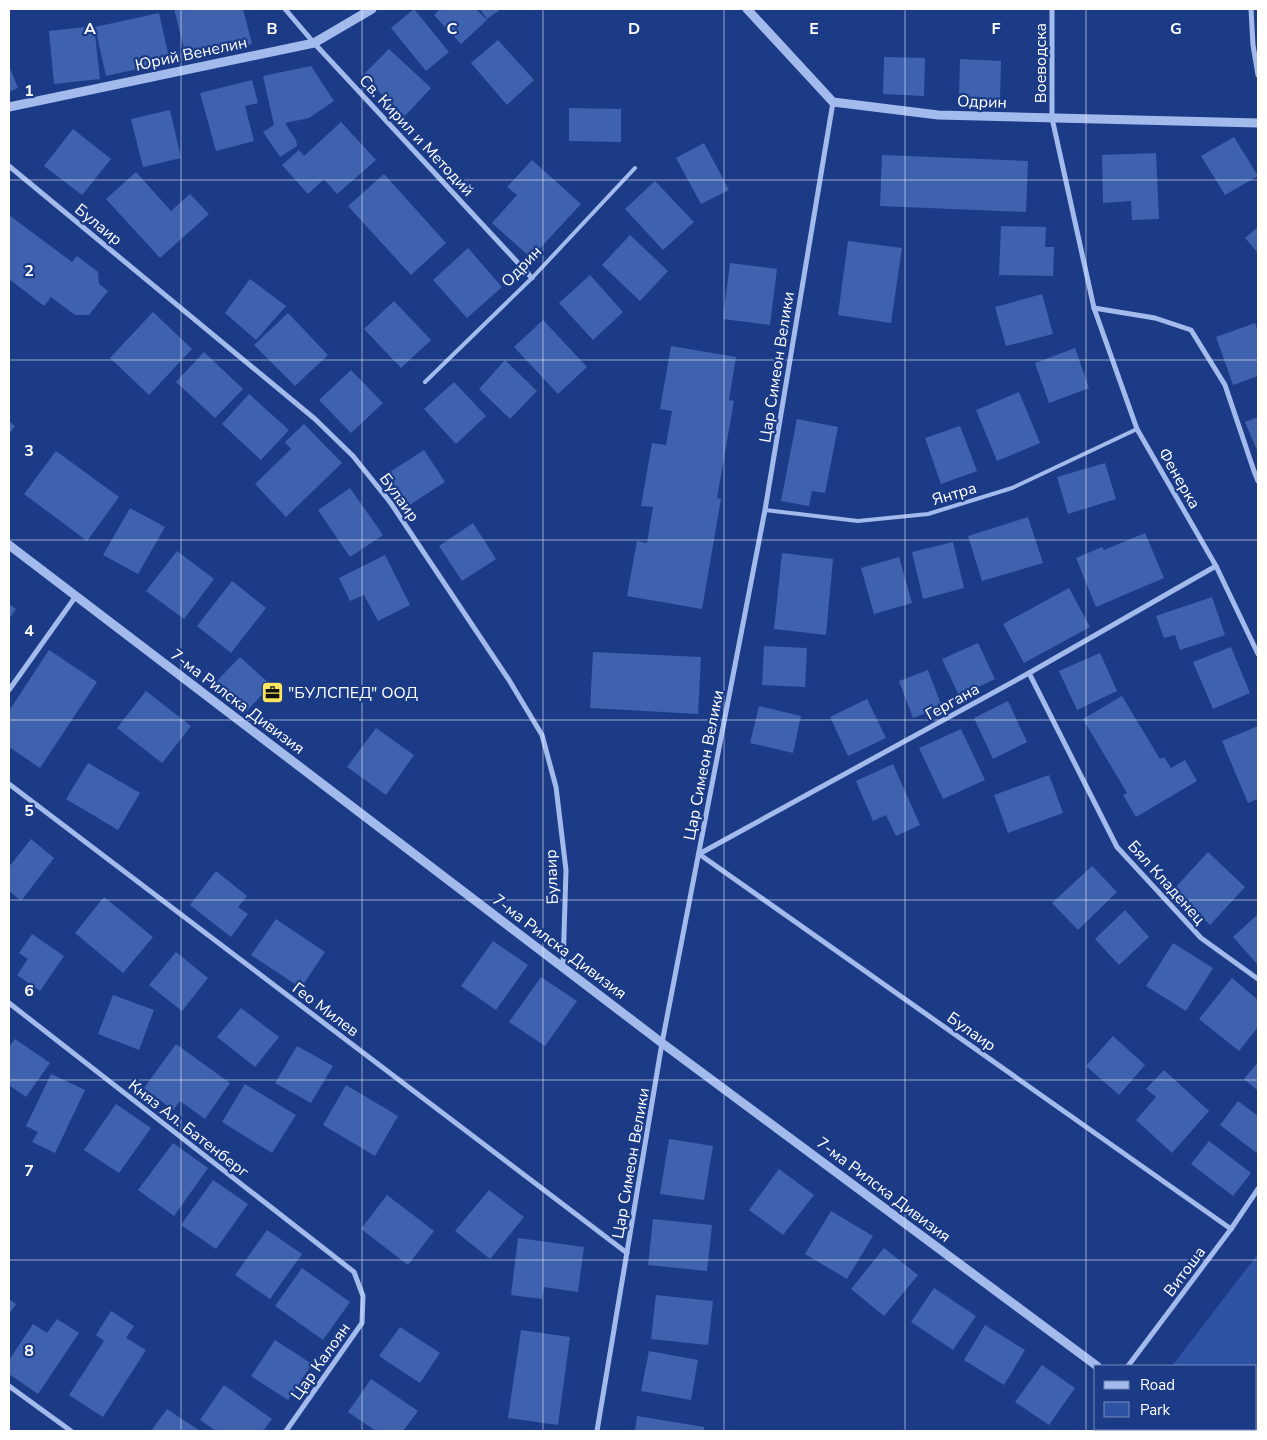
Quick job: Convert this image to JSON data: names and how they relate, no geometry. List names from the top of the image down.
{
  "streets": {
    "street": [
      "Юрий Венелин",
      "Воеводска",
      "Одрин",
      "Св. Кирил и Методий",
      "Булаир",
      "Цар Симеон Велики",
      "Фенерка",
      "7-ма Рилска Дивизия",
      "Гергана",
      "Бял Кладенец",
      "Гео Милев",
      "Княз Ал. Батенберг",
      "Витоша",
      "Цар Калоян"
    ],
    "lane": ["Янтра"]
  },
  "crossings": [
    ["Юрий Венелин", "Св. Кирил и Методий"],
    ["Воеводска", "Одрин"],
    ["Воеводска", "Фенерка"],
    ["Одрин", "Св. Кирил и Методий"],
    ["Одрин", "Цар Симеон Велики"],
    ["Одрин", "Фенерка"],
    ["Булаир", "Цар Симеон Велики"],
    ["Булаир", "7-ма Рилска Дивизия"],
    ["Булаир", "Гергана"],
    ["Булаир", "Витоша"],
    ["Цар Симеон Велики", "Янтра"],
    ["Цар Симеон Велики", "7-ма Рилска Дивизия"],
    ["Цар Симеон Велики", "Гергана"],
    ["Цар Симеон Велики", "Гео Милев"],
    ["Фенерка", "Янтра"],
    ["Фенерка", "Гергана"],
    ["Гергана", "Бял Кладенец"],
    ["Княз Ал. Батенберг", "Цар Калоян"]
  ],
  "places": {
    "office": ["\"БУЛСПЕД\" ООД"]
  },
  "legend": ["Road", "Park"],
  "grid": {
    "columns": [
      "A",
      "B",
      "C",
      "D",
      "E",
      "F",
      "G"
    ],
    "rows": [
      "1",
      "2",
      "3",
      "4",
      "5",
      "6",
      "7",
      "8"
    ]
  }
}
